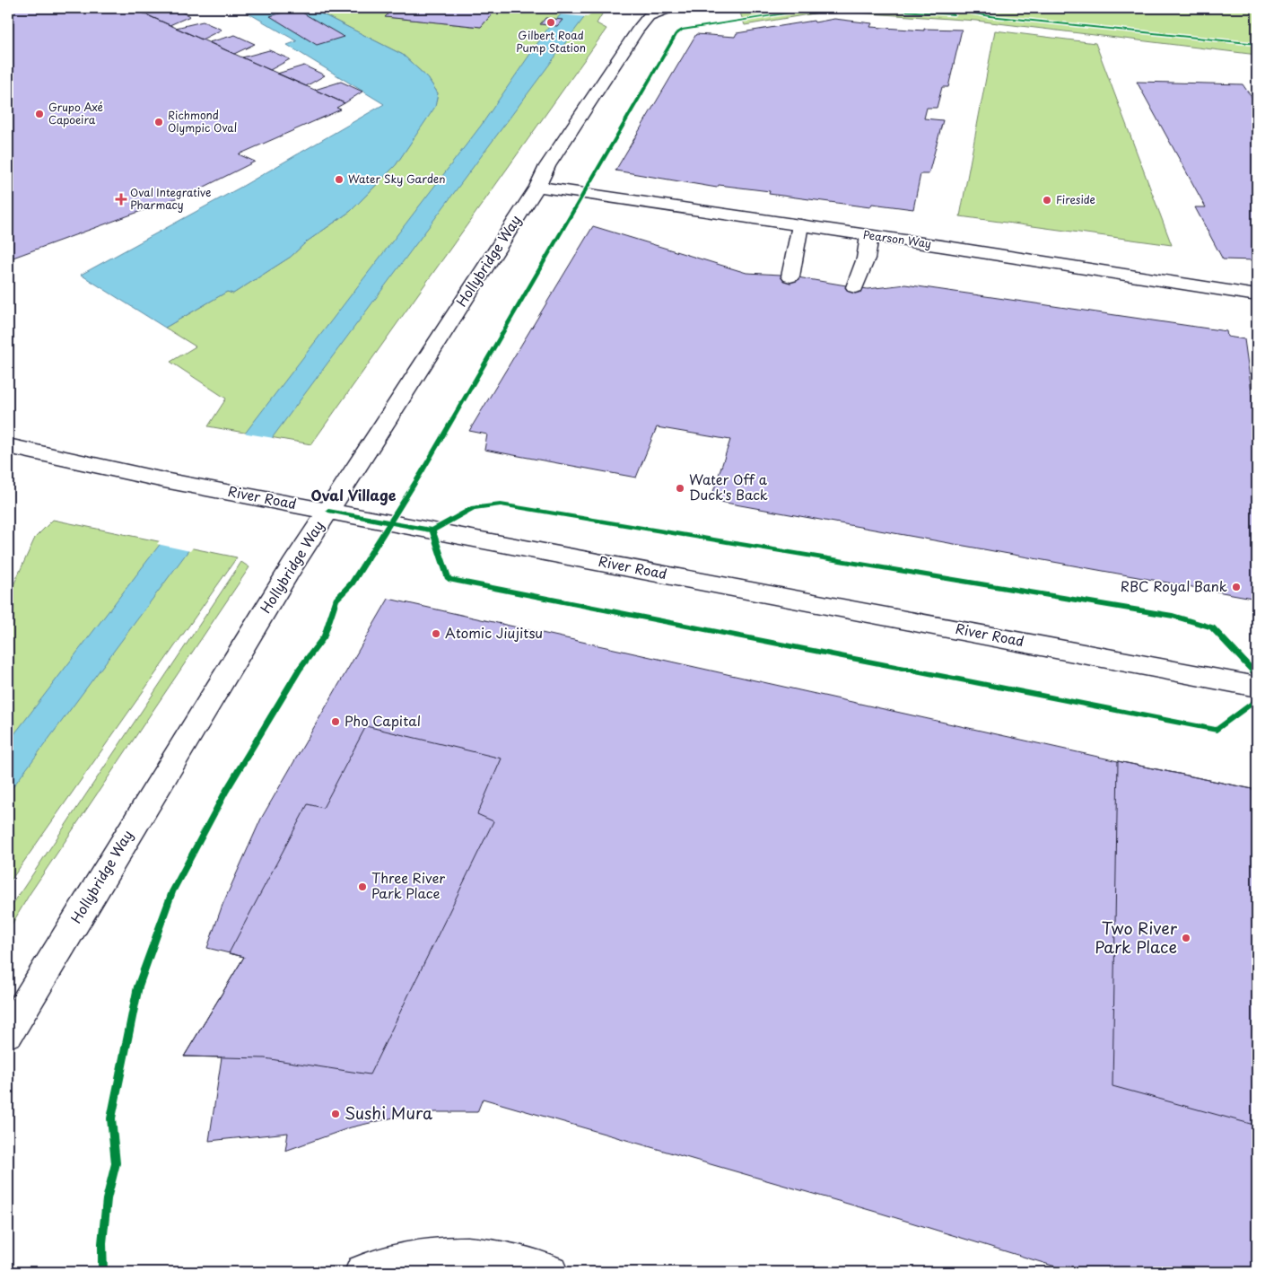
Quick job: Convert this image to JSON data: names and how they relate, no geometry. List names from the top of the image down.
{
  "streets": {
    "street": ["Pearson Way", "Hollybridge Way", "River Road"]
  },
  "crossings": [
    ["Pearson Way", "Hollybridge Way"],
    ["Hollybridge Way", "River Road"]
  ],
  "districts": ["Oval Village"],
  "places": {
    "other": [
      "Gilbert Road Pump Station",
      "Grupo Axé Capoeira",
      "Richmond Olympic Oval",
      "Water Sky Garden",
      "Fireside",
      "Water Off a Duck's Back",
      "RBC Royal Bank",
      "Atomic Jiujitsu",
      "Pho Capital",
      "Three River Park Place",
      "Two River Park Place",
      "Sushi Mura"
    ],
    "health": ["Oval Integrative Pharmacy"]
  }
}
